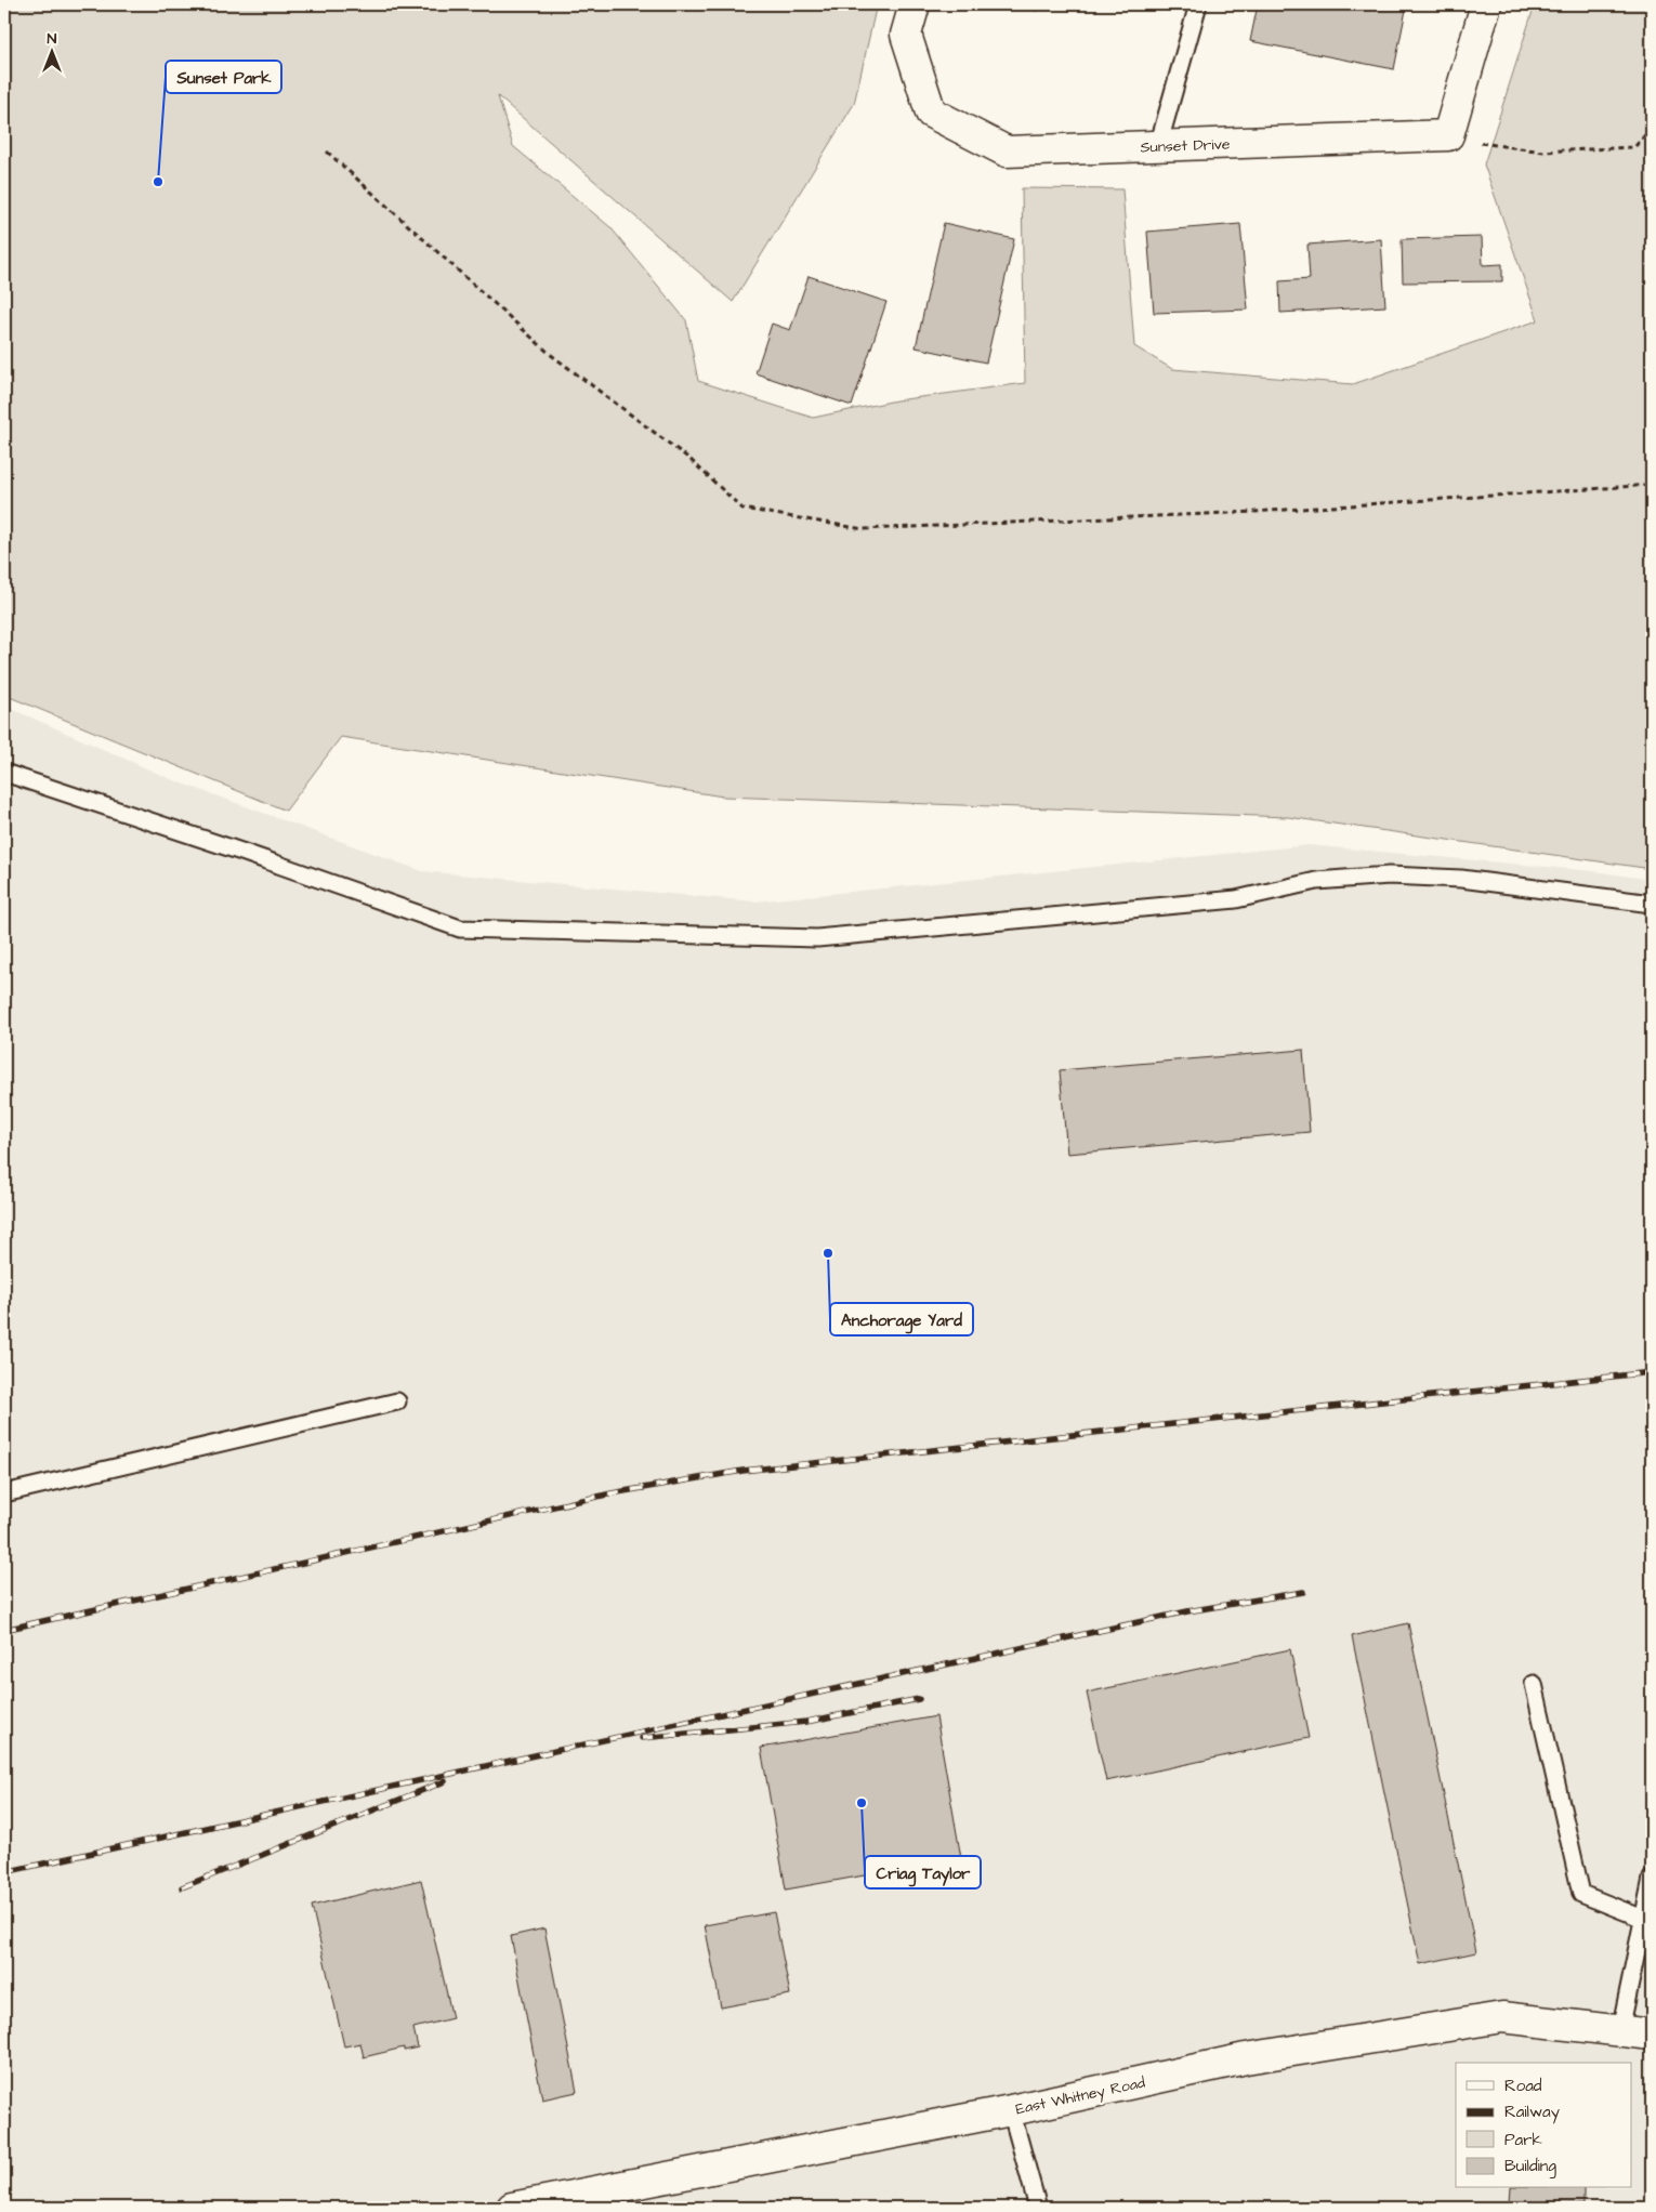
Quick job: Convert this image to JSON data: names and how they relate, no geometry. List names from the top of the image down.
{
  "streets": {
    "street": ["Sunset Drive", "East Whitney Road"]
  },
  "places": ["Sunset Park", "Anchorage Yard", "Criag Taylor"],
  "legend": [
    "Road",
    "Railway",
    "Park",
    "Building"
  ],
  "north": "top"
}
